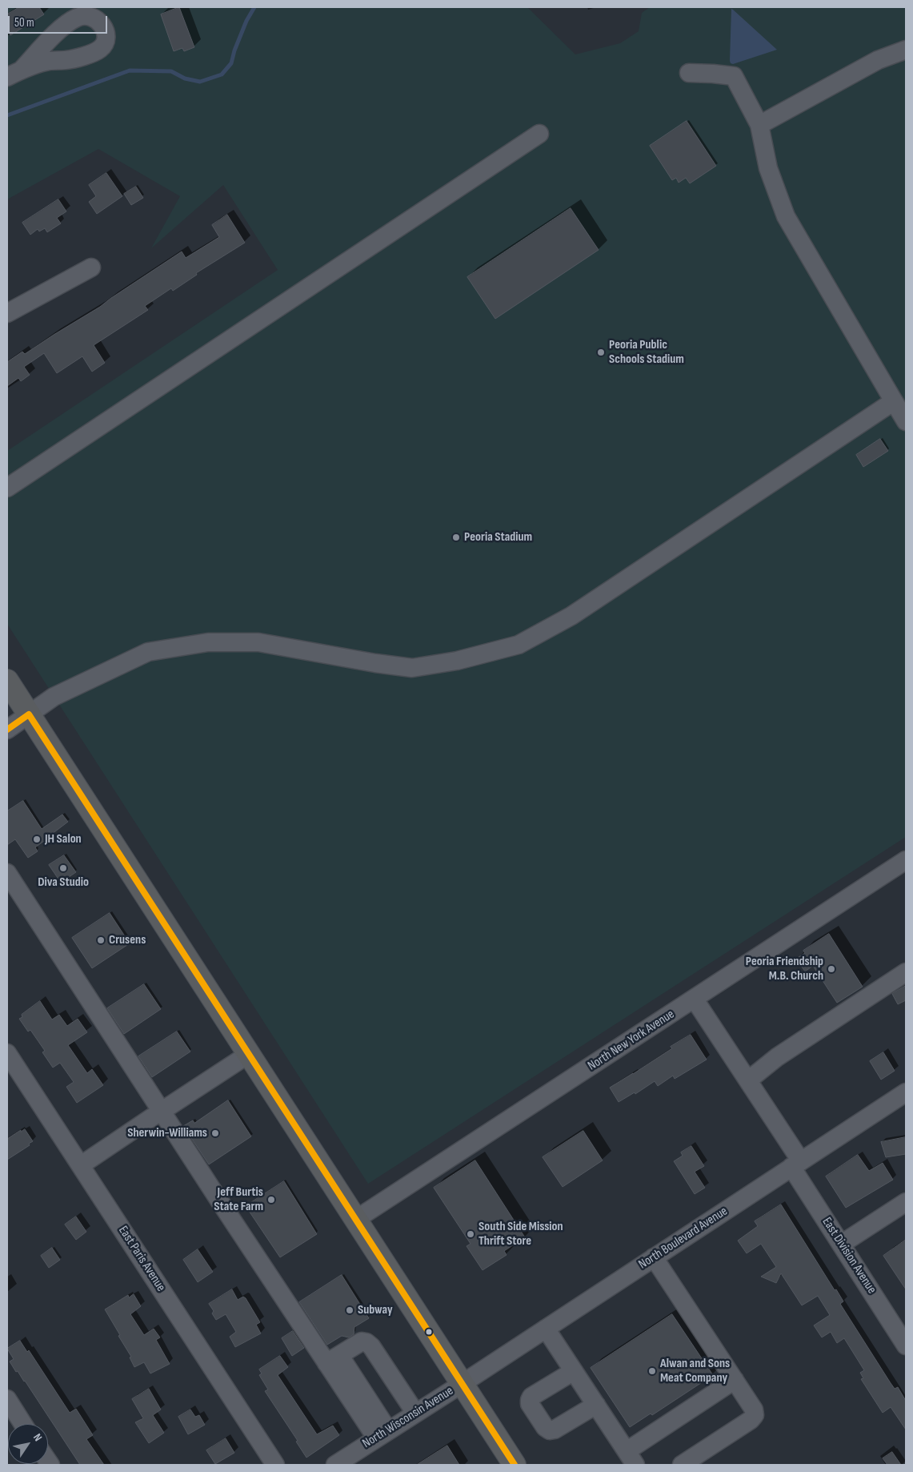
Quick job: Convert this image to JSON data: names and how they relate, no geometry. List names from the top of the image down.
{
  "streets": {
    "street": [
      "North New York Avenue",
      "North Boulevard Avenue",
      "East Division Avenue",
      "East Paris Avenue",
      "North Wisconsin Avenue"
    ]
  },
  "crossings": [
    ["North New York Avenue", "East Division Avenue"],
    ["North Boulevard Avenue", "East Division Avenue"],
    ["North Boulevard Avenue", "North Wisconsin Avenue"]
  ],
  "places": [
    "Peoria Public Schools Stadium",
    "Peoria Stadium",
    "JH Salon",
    "Diva Studio",
    "Crusens",
    "Peoria Friendship M.B. Church",
    "Sherwin-Williams",
    "Jeff Burtis State Farm",
    "South Side Mission Thrift Store",
    "Subway",
    "Alwan and Sons Meat Company"
  ],
  "scale_bar": "50 m",
  "north": "top right"
}
